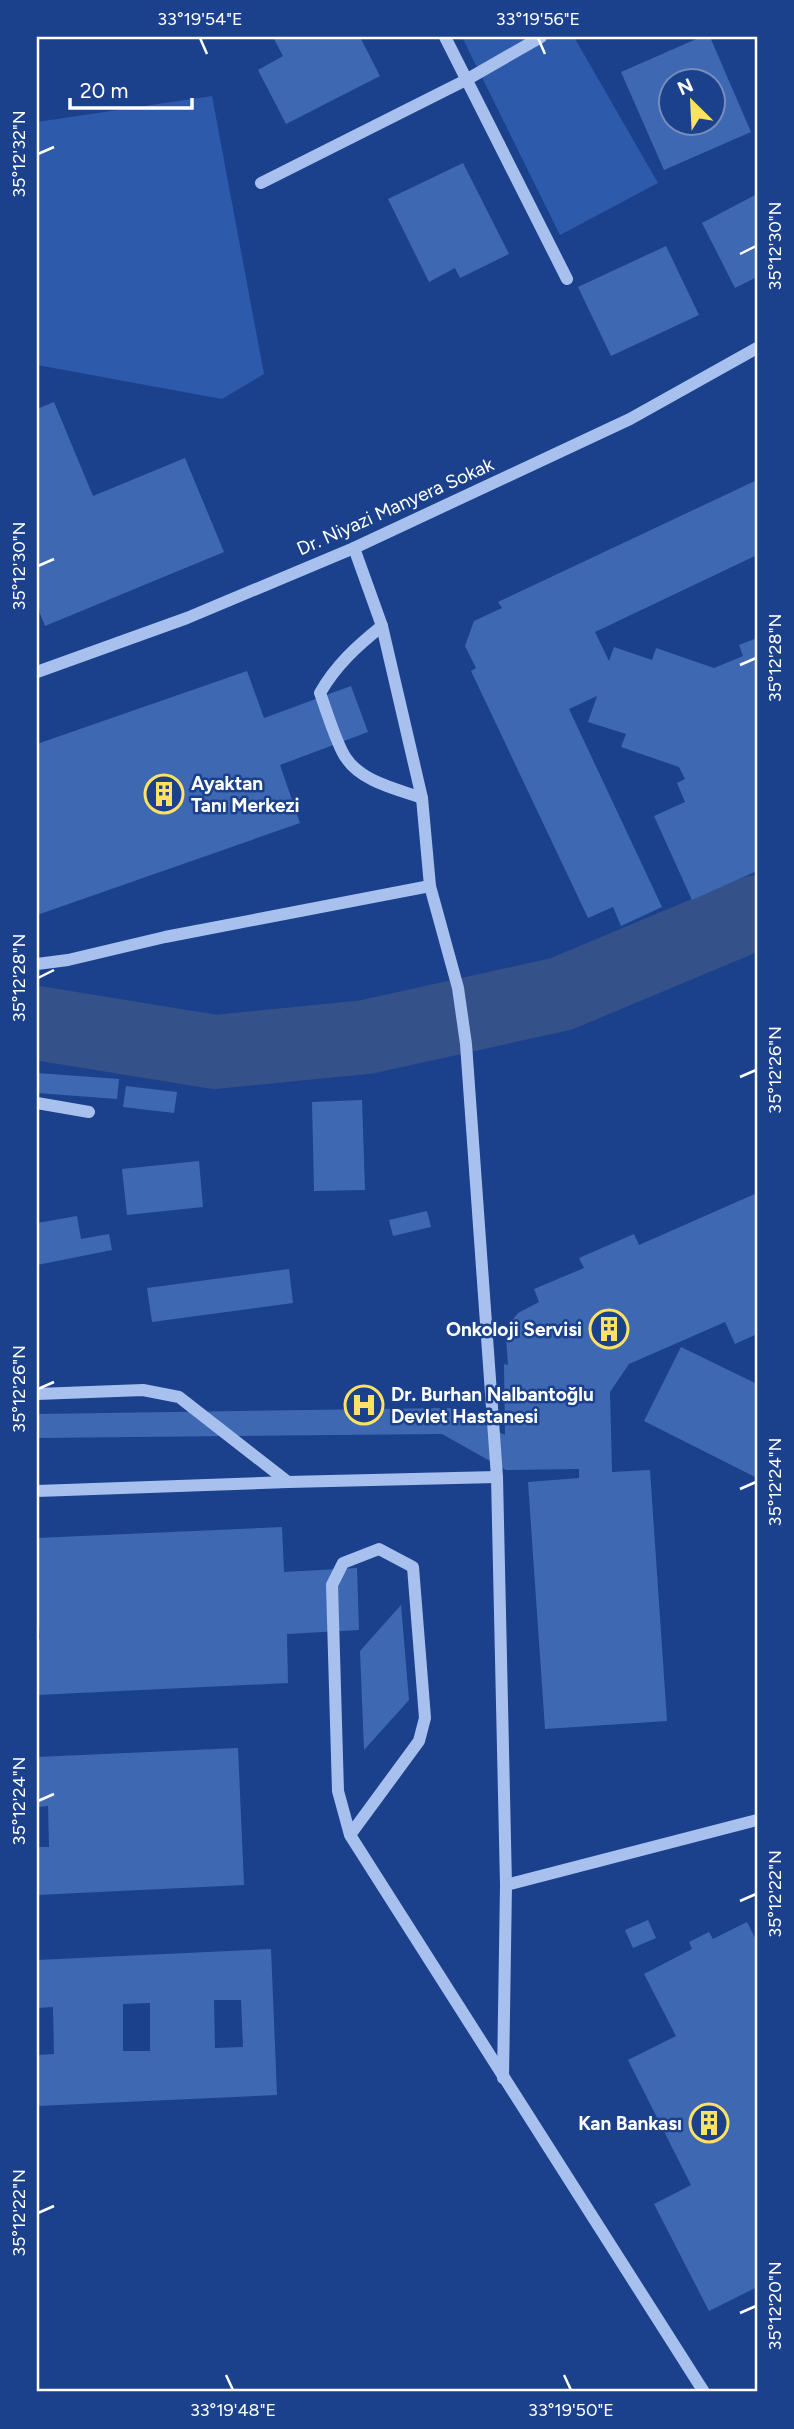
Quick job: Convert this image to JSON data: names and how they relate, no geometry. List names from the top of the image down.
{
  "streets": {
    "street": ["Dr. Niyazi Manyera Sokak"]
  },
  "places": {
    "building": ["Ayaktan Tanı Merkezi", "Onkoloji Servisi", "Kan Bankası"],
    "hospital": ["Dr. Burhan Nalbantoğlu Devlet Hastanesi"]
  },
  "scale_bar": "20 m",
  "north": "top left",
  "coordinates": [
    "33°19'54\"E",
    "33°19'56\"E",
    "35°12'32\"N",
    "35°12'30\"N",
    "35°12'28\"N",
    "35°12'26\"N",
    "35°12'24\"N",
    "35°12'22\"N",
    "35°12'20\"N",
    "33°19'48\"E",
    "33°19'50\"E"
  ]
}
